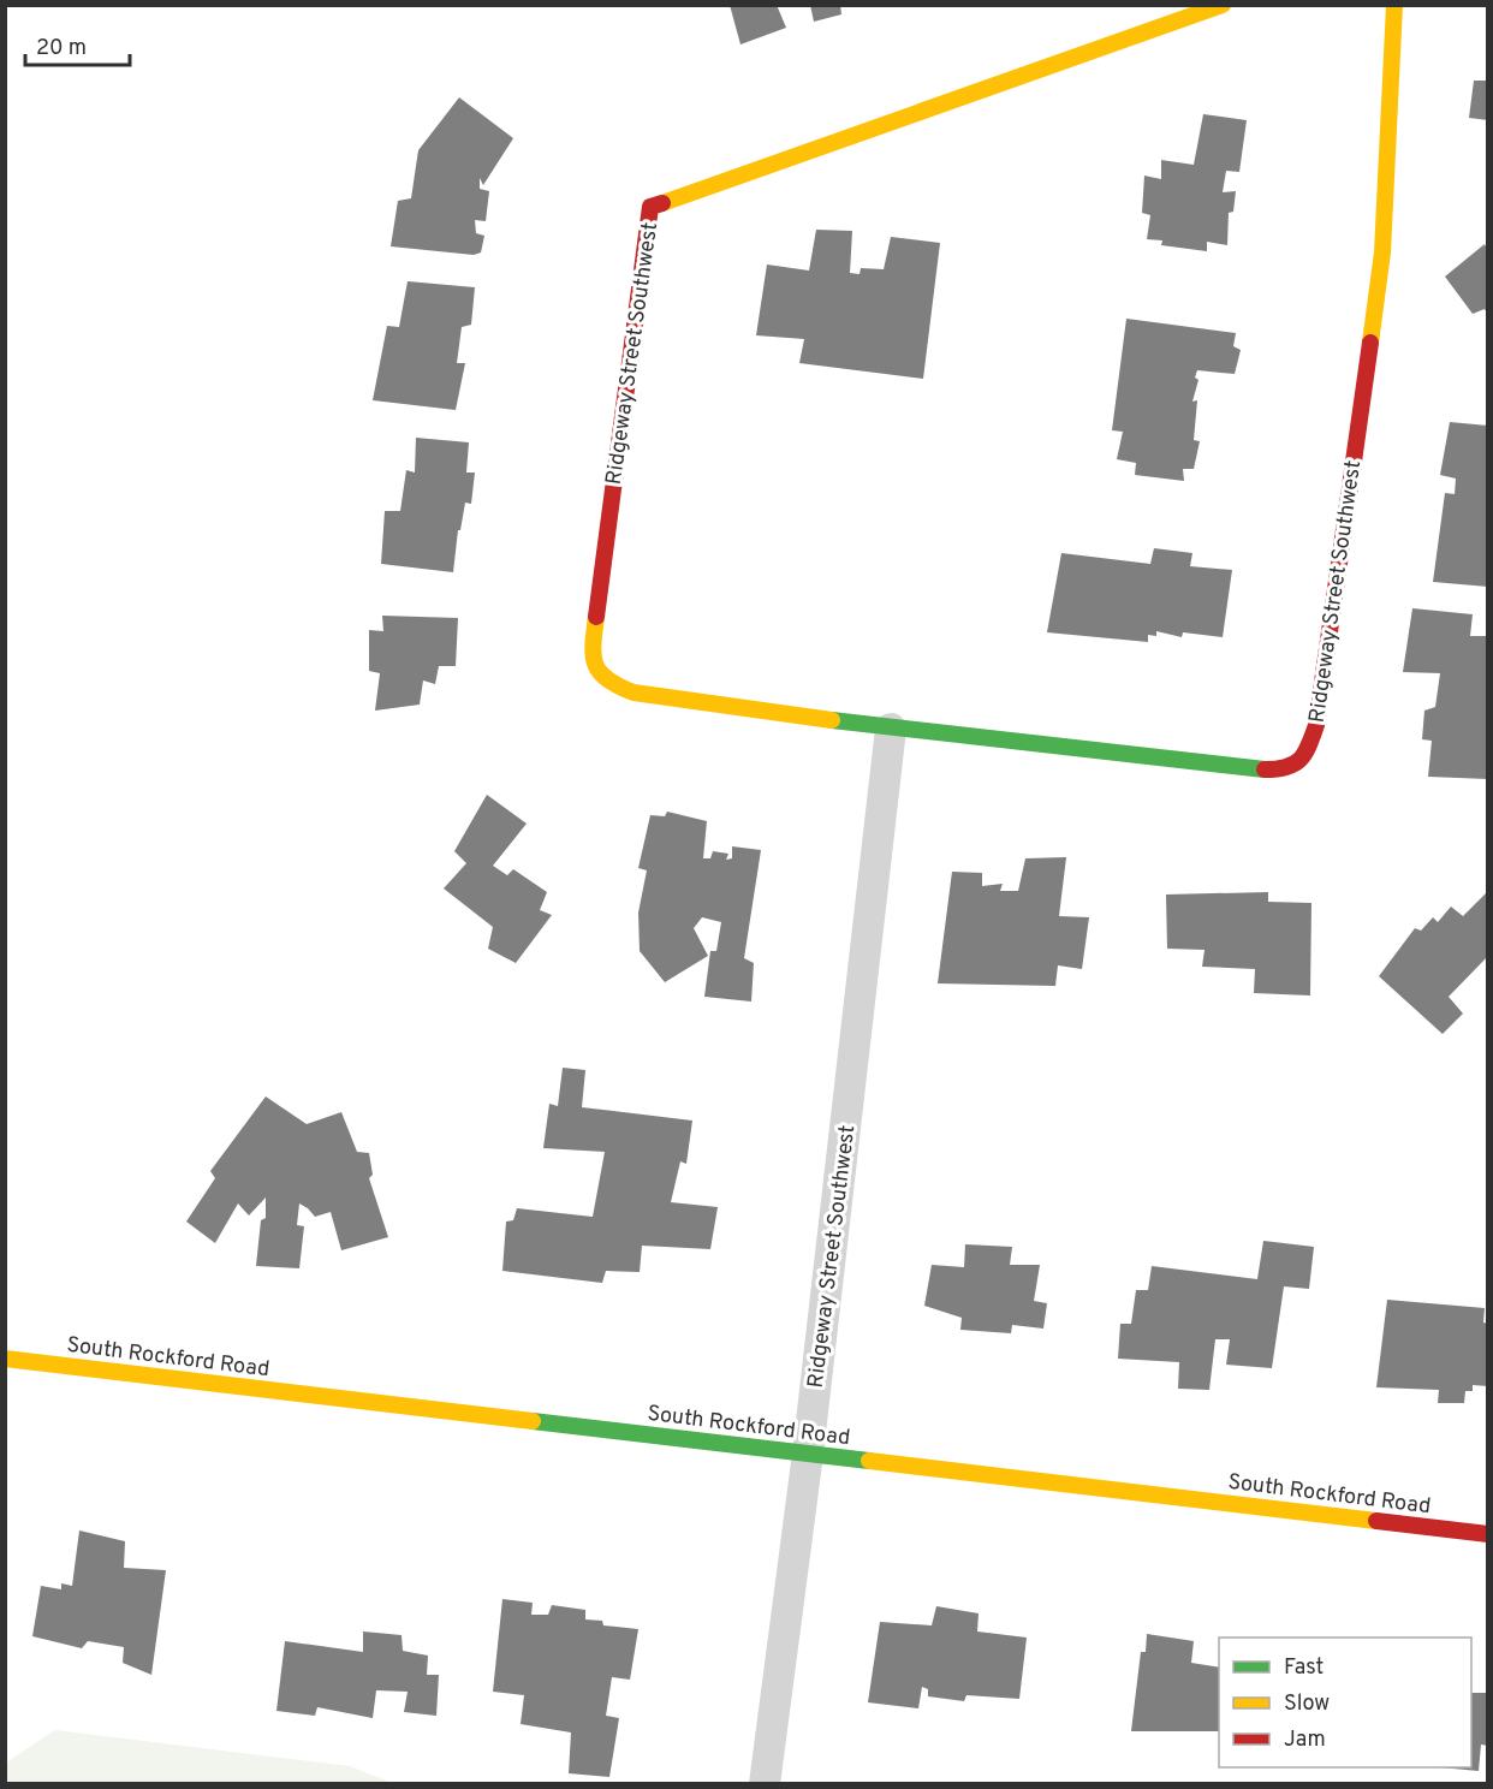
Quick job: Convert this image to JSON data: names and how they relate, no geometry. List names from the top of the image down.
{
  "streets": {
    "street": ["Ridgeway Street Southwest", "South Rockford Road"]
  },
  "crossings": [
    ["Ridgeway Street Southwest", "South Rockford Road"]
  ],
  "legend": ["Fast", "Slow", "Jam"],
  "scale_bar": "20 m"
}
